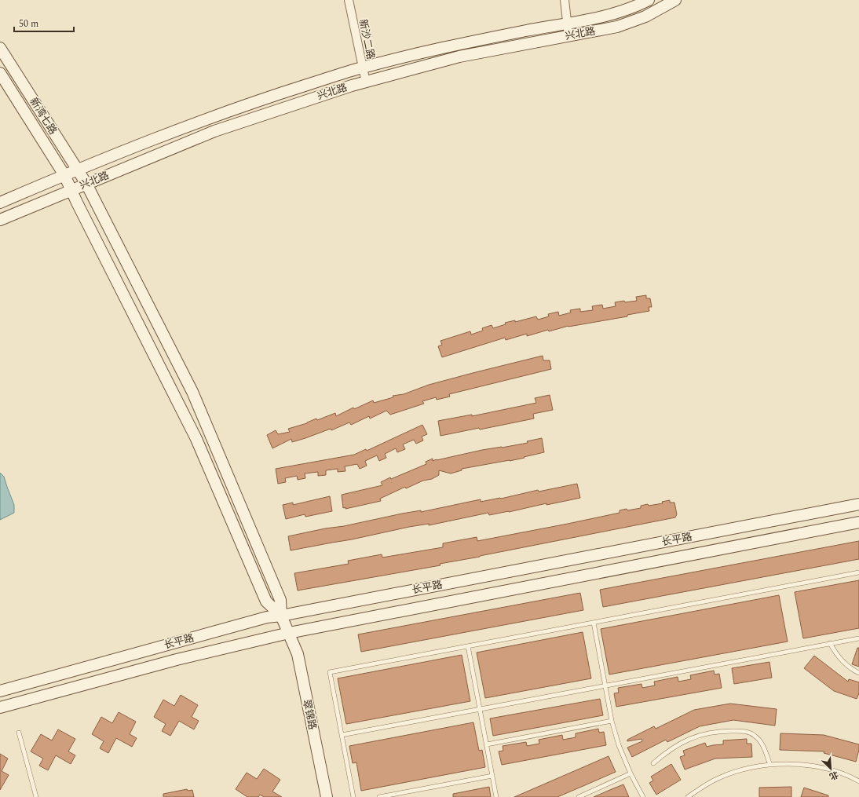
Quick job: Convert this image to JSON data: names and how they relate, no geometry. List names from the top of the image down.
{
  "streets": {
    "street": [
      "兴北路",
      "新沙二路",
      "新湾七路",
      "长平路",
      "翠锦路"
    ]
  },
  "crossings": [
    ["兴北路", "新沙二路"],
    ["兴北路", "新湾七路"],
    ["新湾七路", "长平路"],
    ["新湾七路", "翠锦路"],
    ["长平路", "翠锦路"]
  ],
  "scale_bar": "50 m",
  "north": "bottom right"
}
